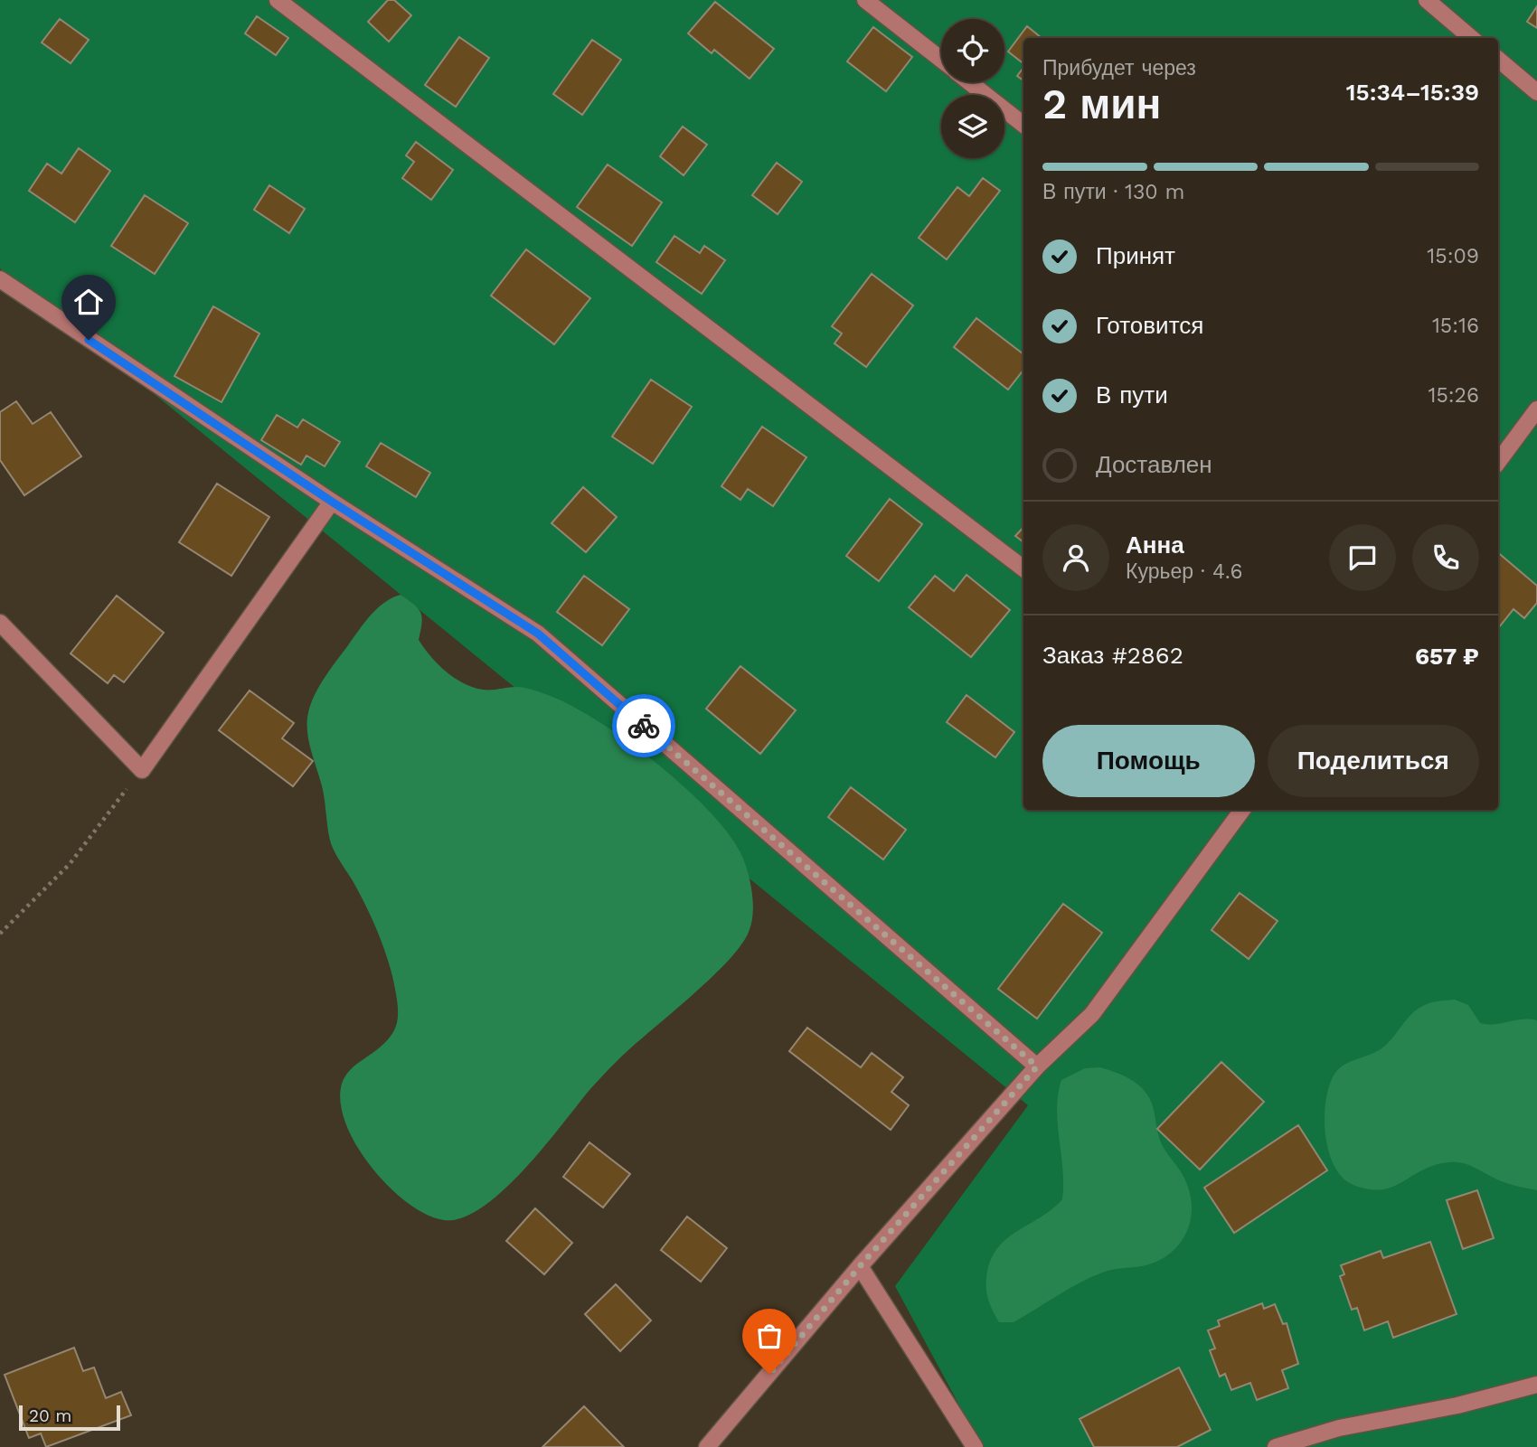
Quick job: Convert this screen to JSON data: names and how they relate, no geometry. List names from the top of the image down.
{
  "scale_bar": "20 m",
  "page": {
    "heading": ["2 мин", "Прибудет через", "15:34–15:39"],
    "panel": [
      "Анна",
      "Курьер · 4.6",
      "Заказ #2862",
      "657 ₽"
    ],
    "bar": "В пути · 130 m",
    "list": [
      ["Принят", "15:09"],
      ["Готовится", "15:16"],
      ["В пути", "15:26"],
      "Доставлен"
    ],
    "buttons": ["Помощь", "Поделиться"],
    "scale": "20 m"
  }
}
